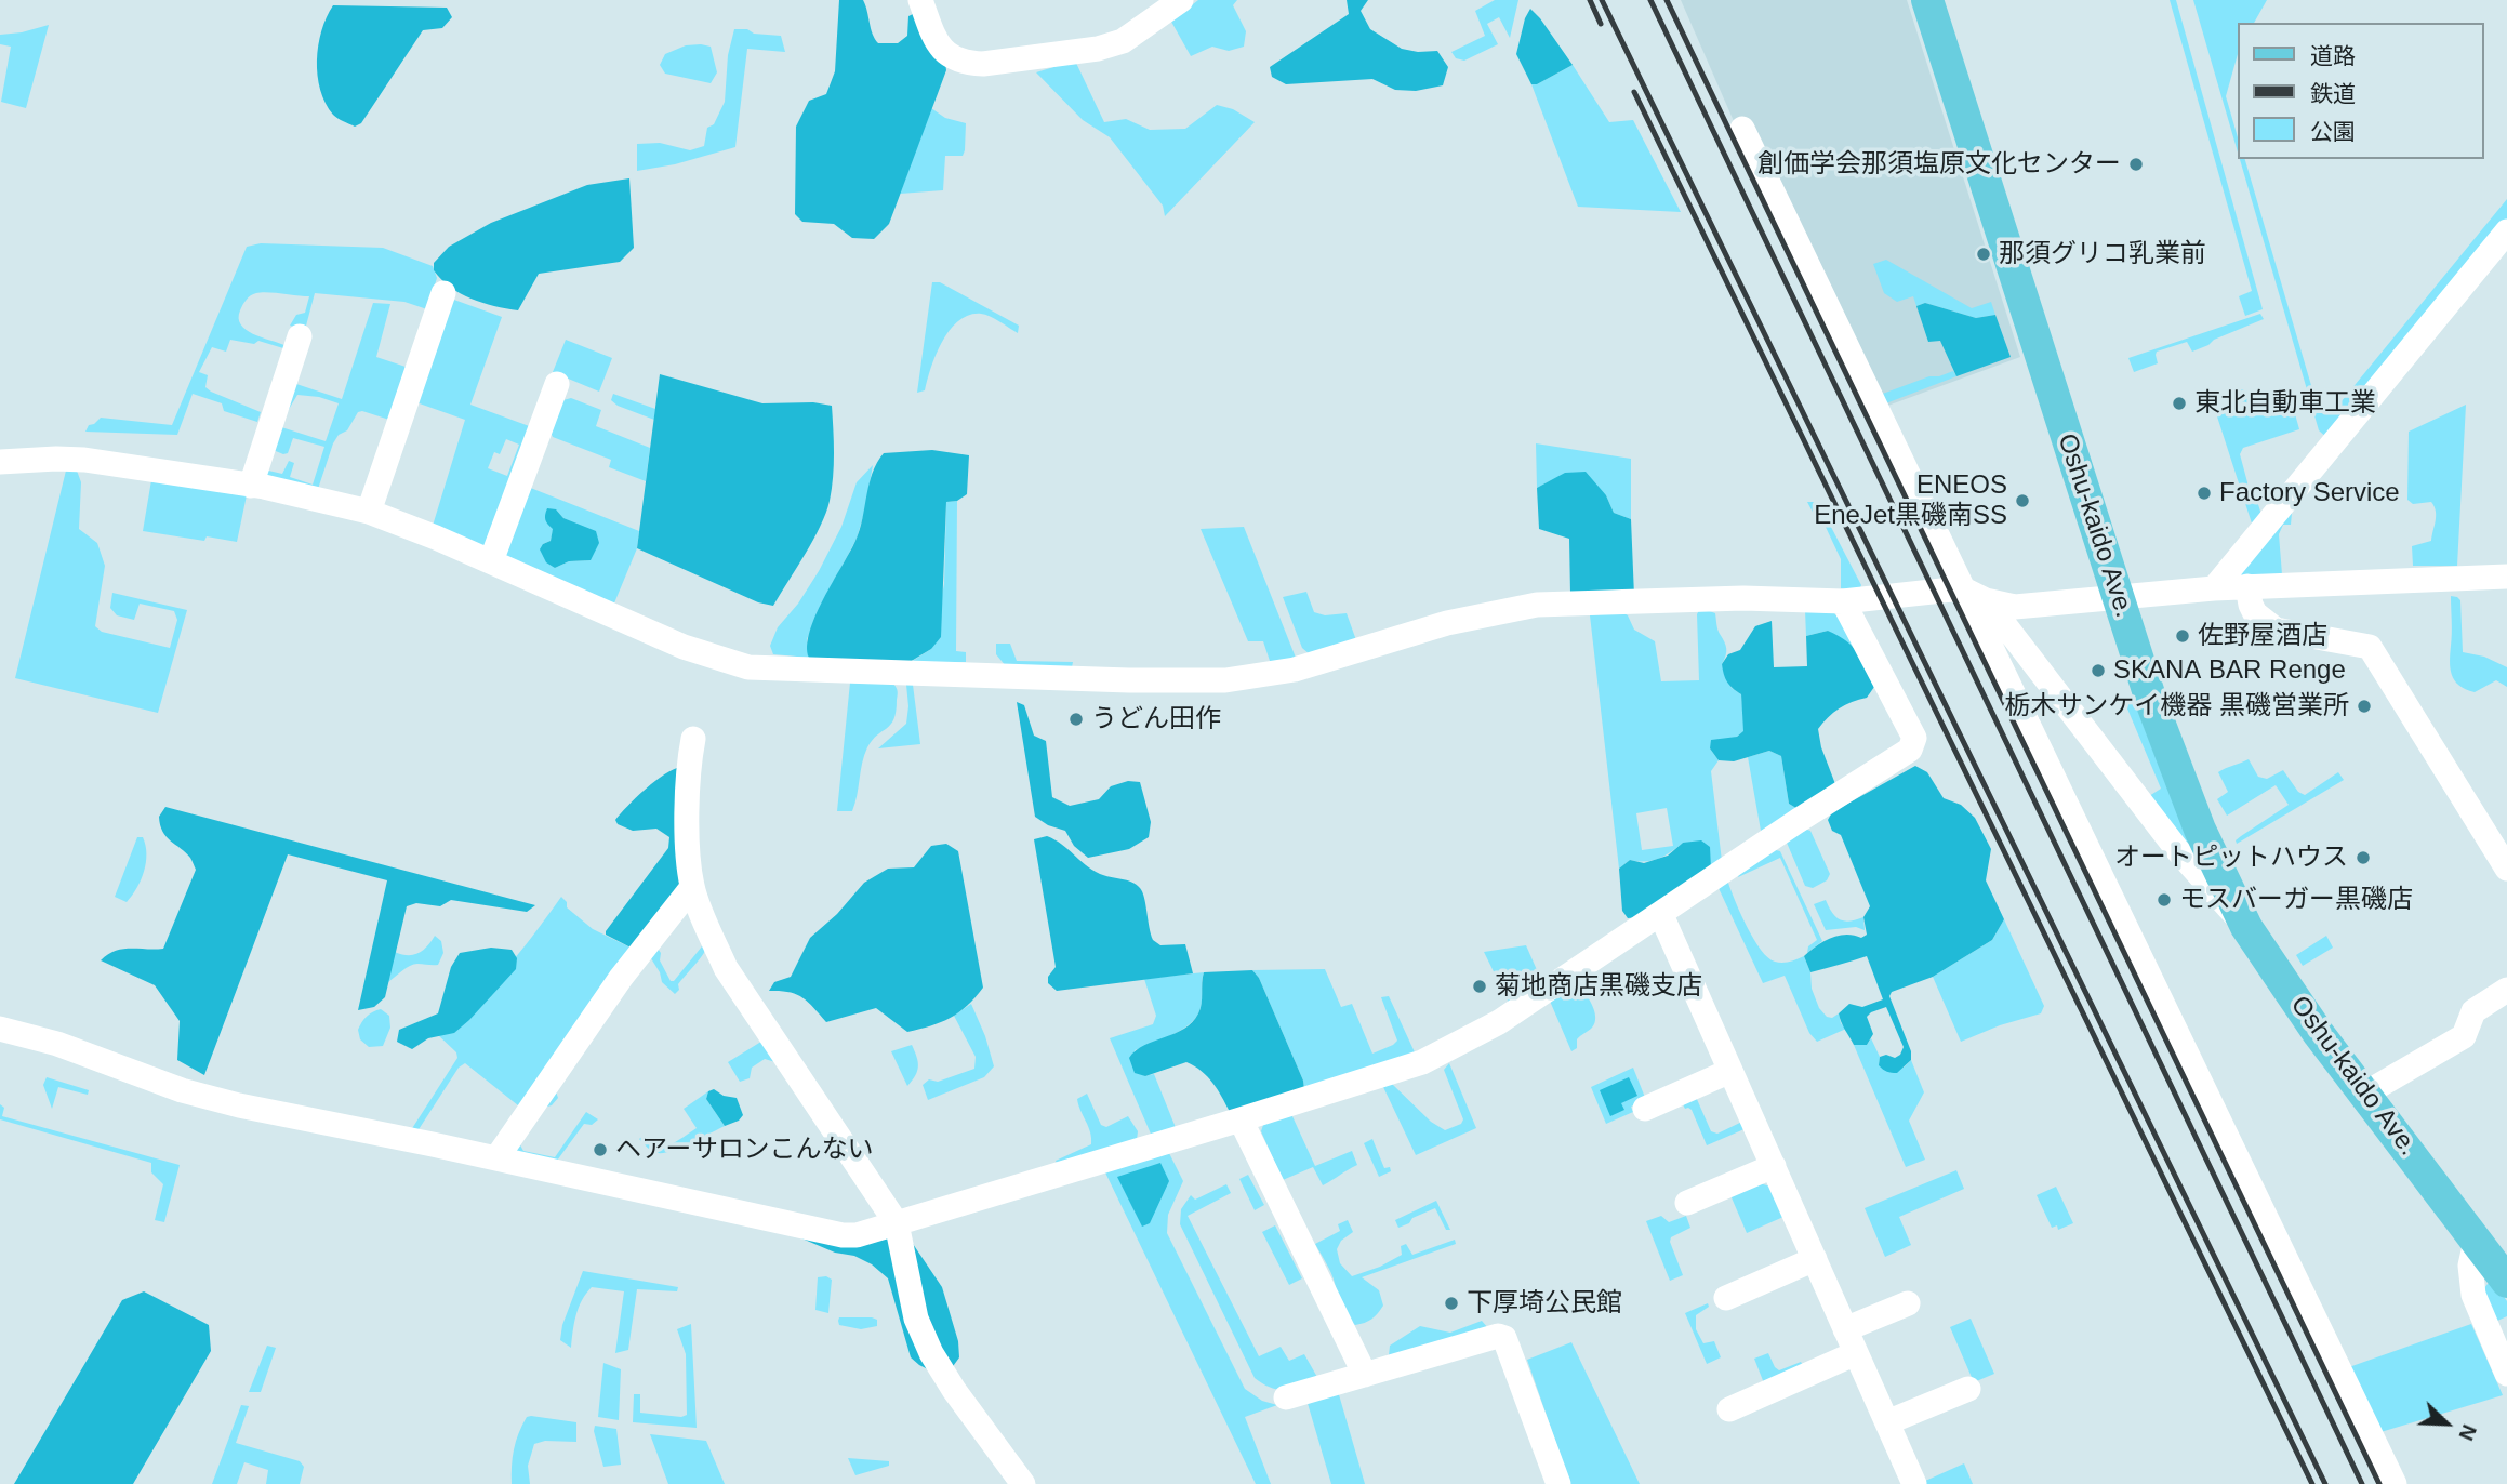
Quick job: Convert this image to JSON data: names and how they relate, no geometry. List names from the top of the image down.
{
  "streets": {
    "main road": ["Oshu-kaido Ave."]
  },
  "places": [
    "創価学会那須塩原文化センター",
    "那須グリコ乳業前",
    "東北自動車工業",
    "Factory Service",
    "ENEOS EneJet黒磯南SS",
    "佐野屋酒店",
    "SKANA BAR Renge",
    "栃木サンケイ機器 黒磯営業所",
    "うどん田作",
    "オートピットハウス",
    "モスバーガー黒磯店",
    "菊地商店黒磯支店",
    "ヘアーサロンこんない",
    "下厚埼公民館"
  ],
  "legend": ["道路", "鉄道", "公園"],
  "north": "bottom right"
}
